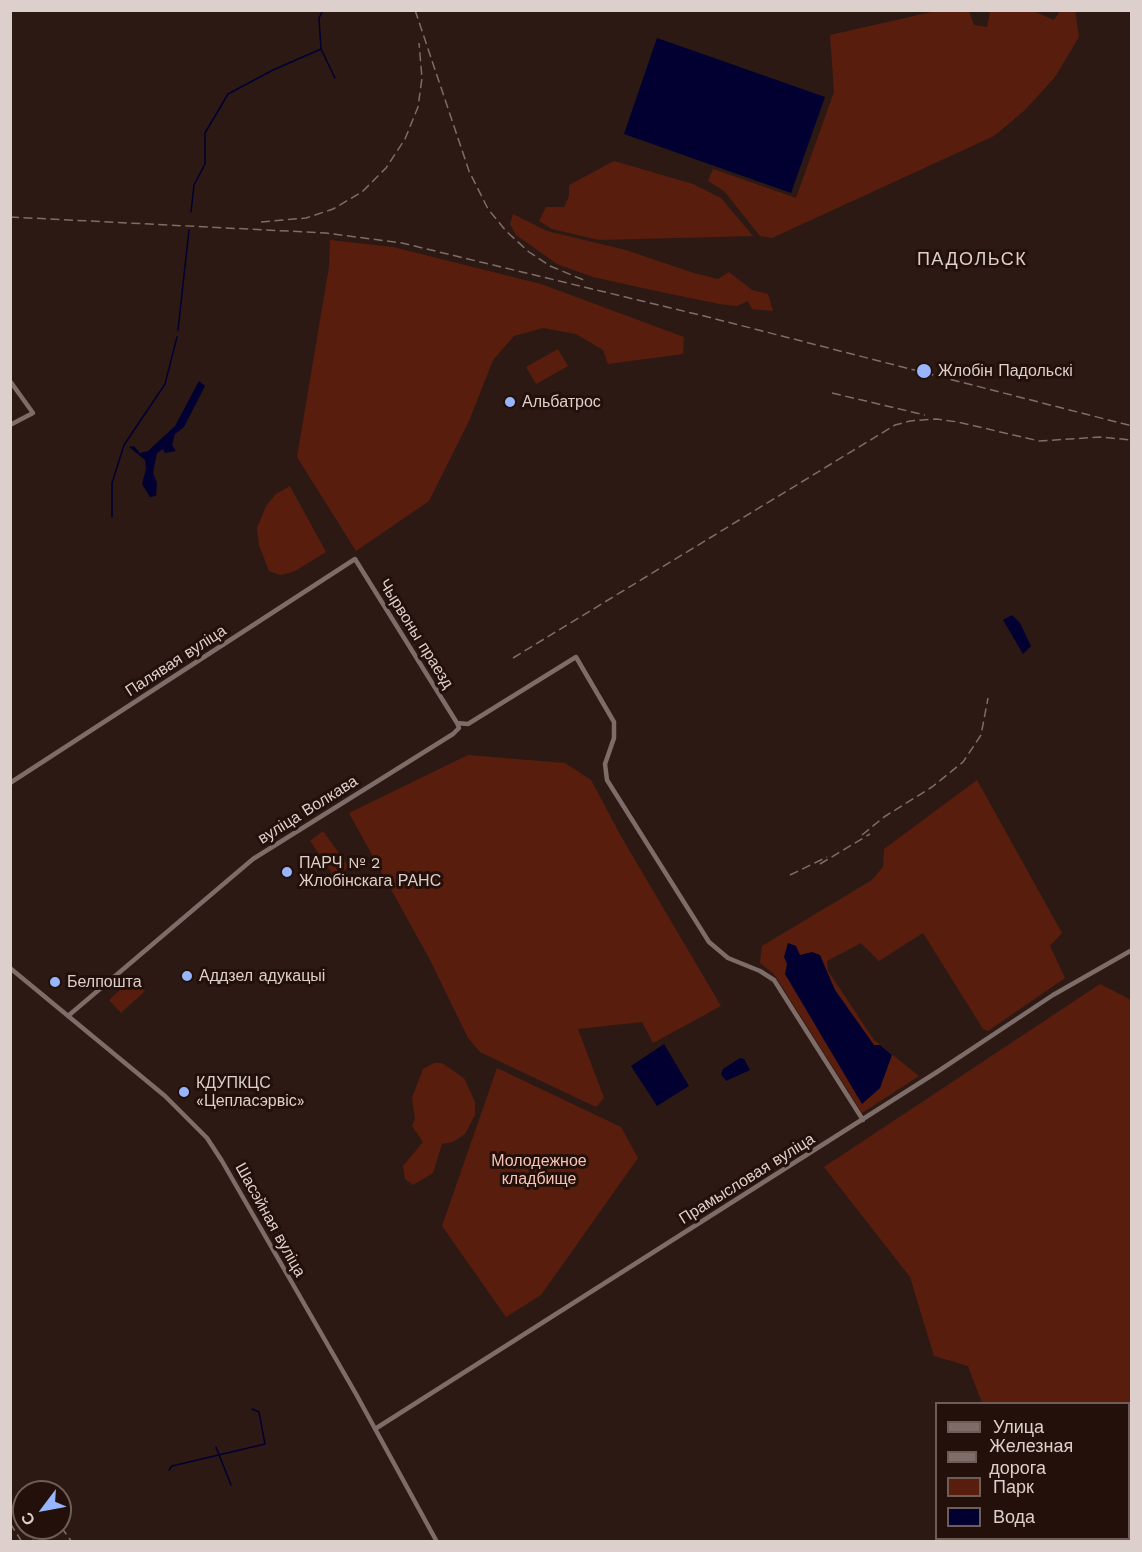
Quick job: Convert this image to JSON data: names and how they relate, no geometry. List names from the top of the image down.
{
  "streets": {
    "street": [
      "Чырвоны праезд",
      "Палявая вуліца",
      "вуліца Волкава",
      "Прамысловая вуліца",
      "Шасэйная вуліца"
    ]
  },
  "crossings": [
    ["Чырвоны праезд", "Палявая вуліца"],
    ["Чырвоны праезд", "вуліца Волкава"],
    ["вуліца Волкава", "Прамысловая вуліца"],
    ["вуліца Волкава", "Шасэйная вуліца"],
    ["Прамысловая вуліца", "Шасэйная вуліца"]
  ],
  "districts": ["ПАДОЛЬСК"],
  "parks": ["Молодежное кладбище"],
  "places": [
    "Жлобін Падольскі",
    "Альбатрос",
    "ПАРЧ № 2 Жлобінскага РАНС",
    "Аддзел адукацыі",
    "Белпошта",
    "КДУПКЦС «Цепласэрвіс»"
  ],
  "legend": [
    "Улица",
    "Железная дорога",
    "Парк",
    "Вода"
  ],
  "north": "bottom left"
}
